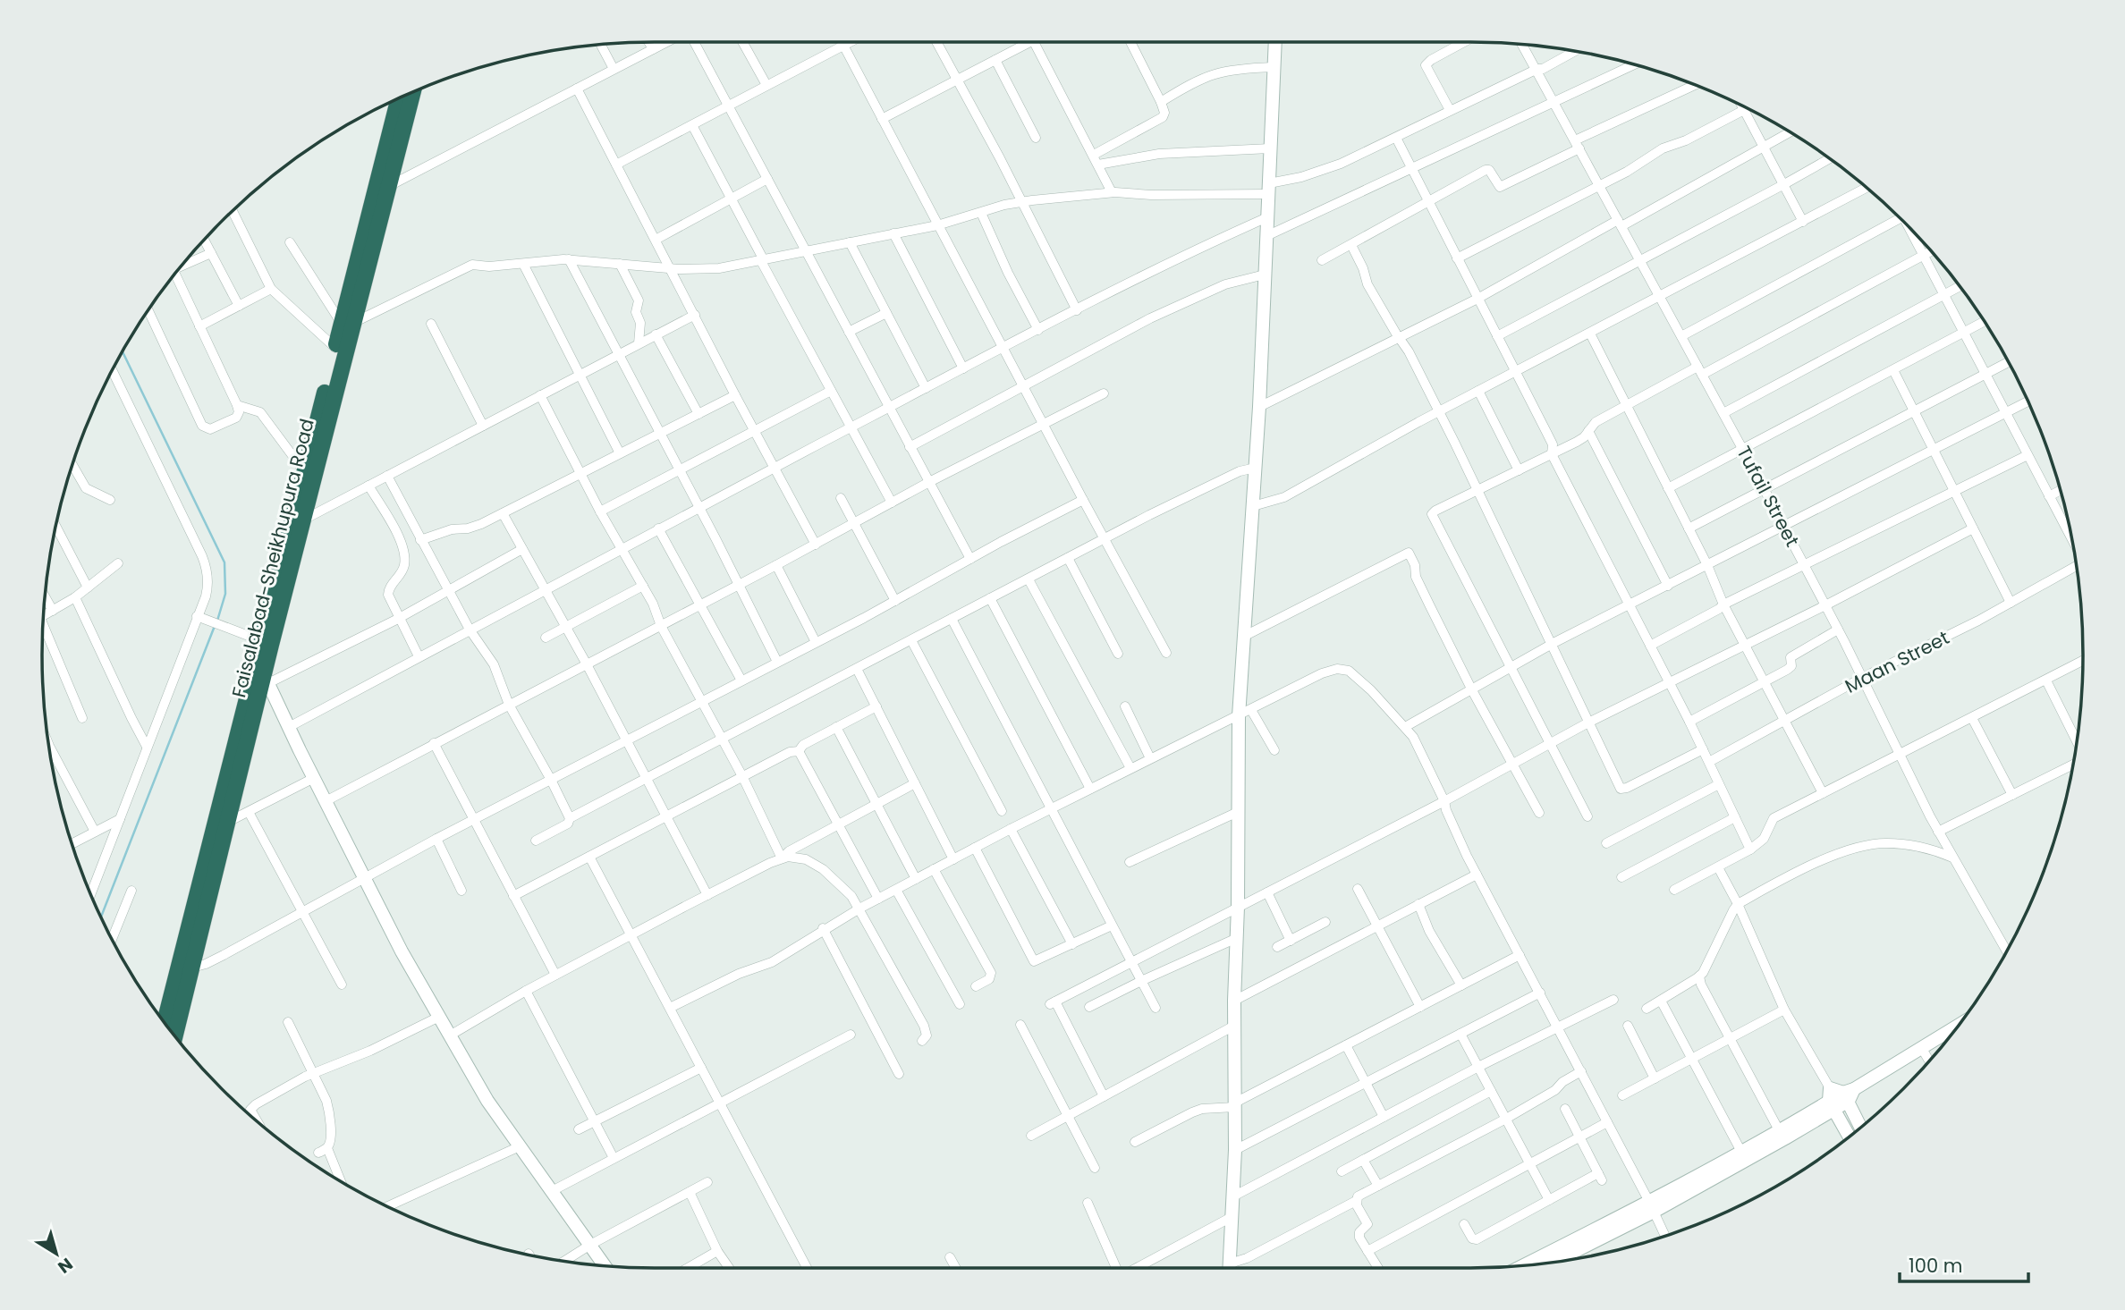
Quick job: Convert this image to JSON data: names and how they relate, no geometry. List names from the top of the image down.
{
  "streets": {
    "highway": ["Faisalabad-Sheikhupura Road"],
    "street": ["Tufail Street", "Maan Street"]
  },
  "crossings": [
    ["Tufail Street", "Maan Street"]
  ],
  "scale_bar": "100 m",
  "north": "bottom right"
}
